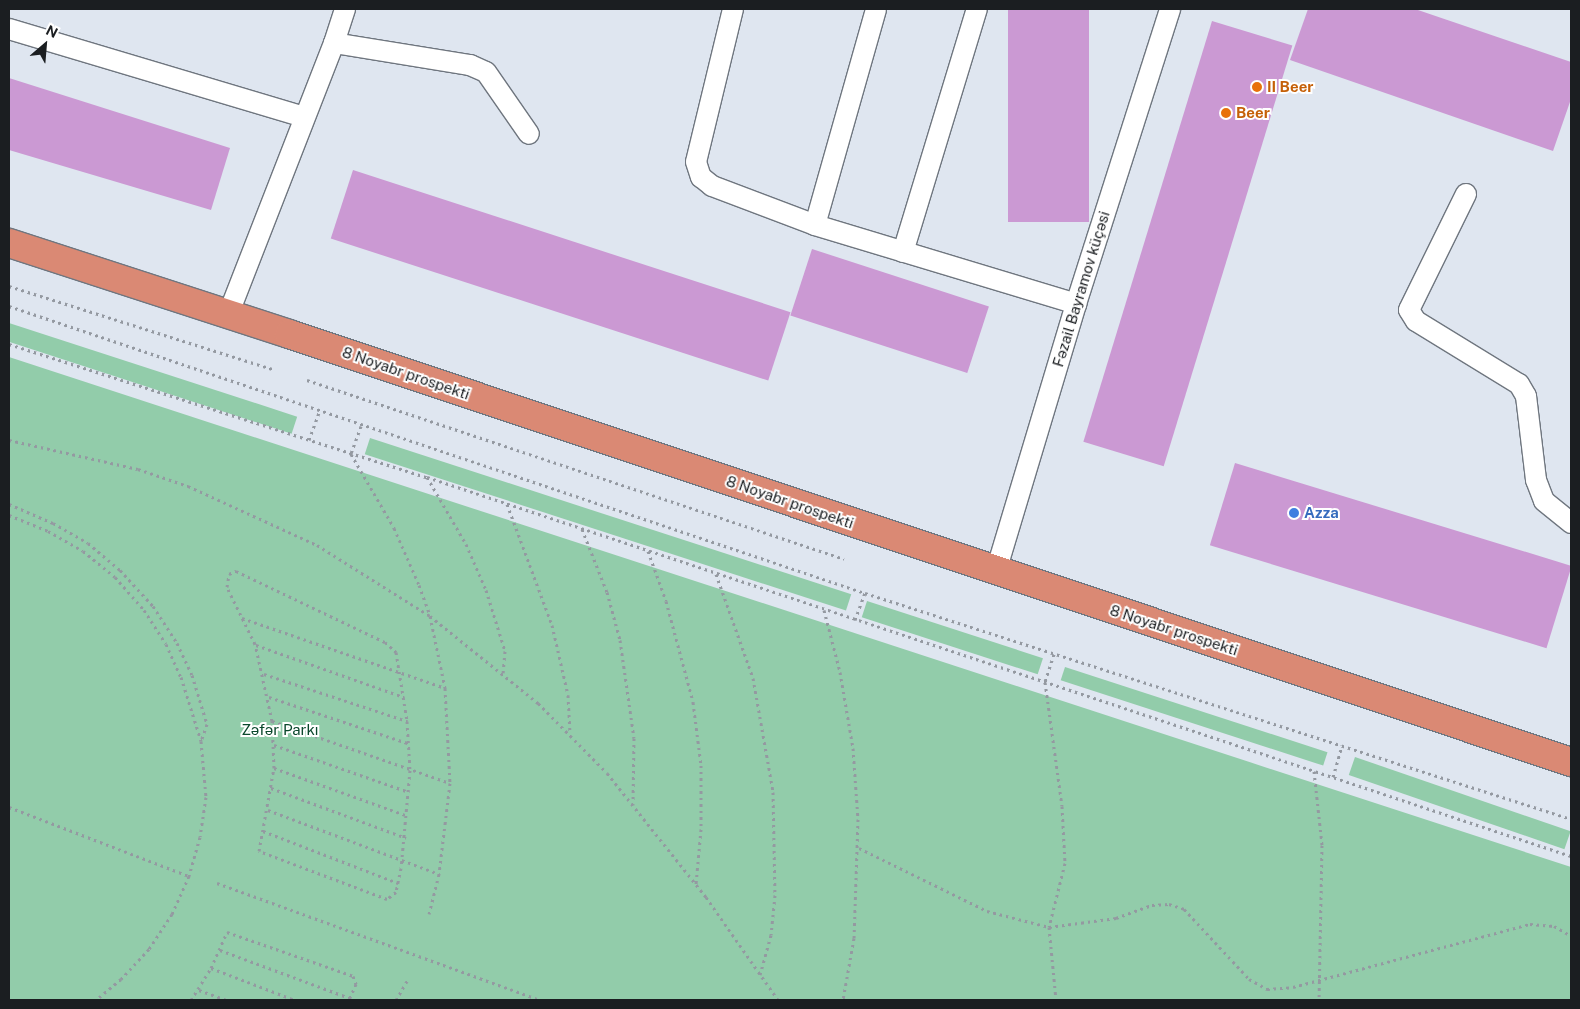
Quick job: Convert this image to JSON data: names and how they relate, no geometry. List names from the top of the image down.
{
  "streets": {
    "highway": ["8 Noyabr prospekti"],
    "lane": ["Fəzail Bayramov küçəsi"]
  },
  "crossings": [
    ["Fəzail Bayramov küçəsi", "8 Noyabr prospekti"]
  ],
  "parks": ["Zəfər Parkı"],
  "places": ["II Beer", "Beer", "Azza"],
  "north": "top right"
}
